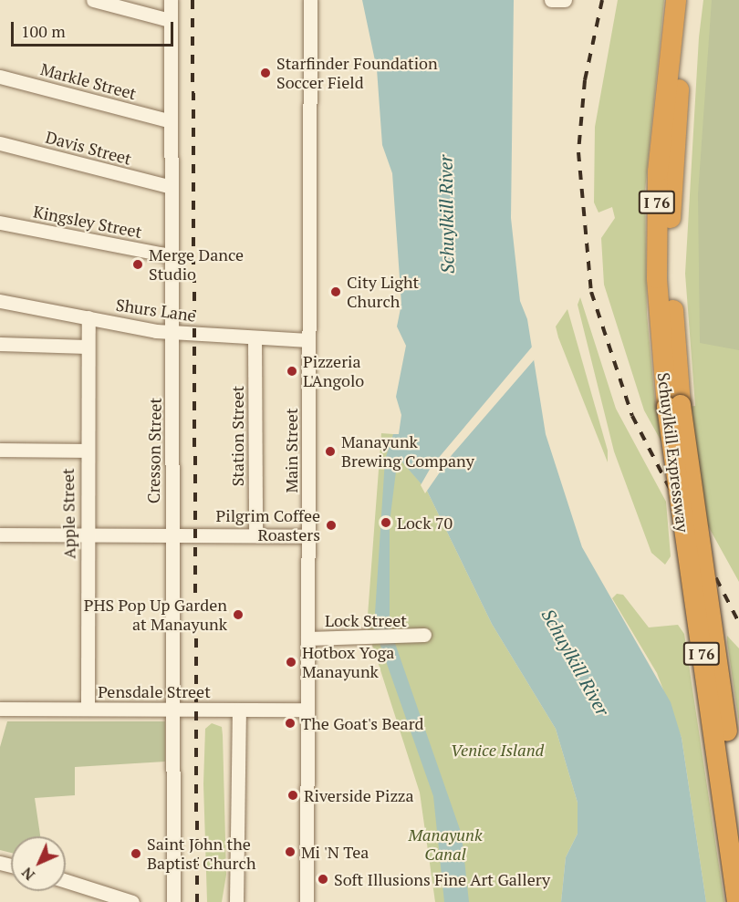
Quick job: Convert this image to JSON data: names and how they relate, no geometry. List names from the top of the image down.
{
  "streets": {
    "highway": ["I 76", "Schuylkill Expressway"],
    "street": [
      "Markle Street",
      "Davis Street",
      "Kingsley Street",
      "Shurs Lane",
      "Station Street",
      "Cresson Street",
      "Main Street",
      "Apple Street",
      "Lock Street",
      "Pensdale Street"
    ]
  },
  "crossings": [
    ["Markle Street", "Cresson Street"],
    ["Davis Street", "Cresson Street"],
    ["Kingsley Street", "Cresson Street"],
    ["Shurs Lane", "Station Street"],
    ["Shurs Lane", "Cresson Street"],
    ["Shurs Lane", "Main Street"],
    ["Shurs Lane", "Apple Street"],
    ["Cresson Street", "Pensdale Street"],
    ["Main Street", "Lock Street"],
    ["Main Street", "Pensdale Street"],
    ["Apple Street", "Pensdale Street"]
  ],
  "water": ["Schuylkill River"],
  "parks": ["Venice Island", "Manayunk Canal"],
  "places": [
    "Starfinder Foundation Soccer Field",
    "Merge Dance Studio",
    "City Light Church",
    "Pizzeria L'Angolo",
    "Manayunk Brewing Company",
    "Lock 70",
    "Pilgrim Coffee Roasters",
    "PHS Pop Up Garden at Manayunk",
    "Hotbox Yoga Manayunk",
    "The Goat's Beard",
    "Riverside Pizza",
    "Mi 'N Tea",
    "Saint John the Baptist Church",
    "Soft Illusions Fine Art Gallery"
  ],
  "scale_bar": "100 m",
  "north": "bottom left"
}
